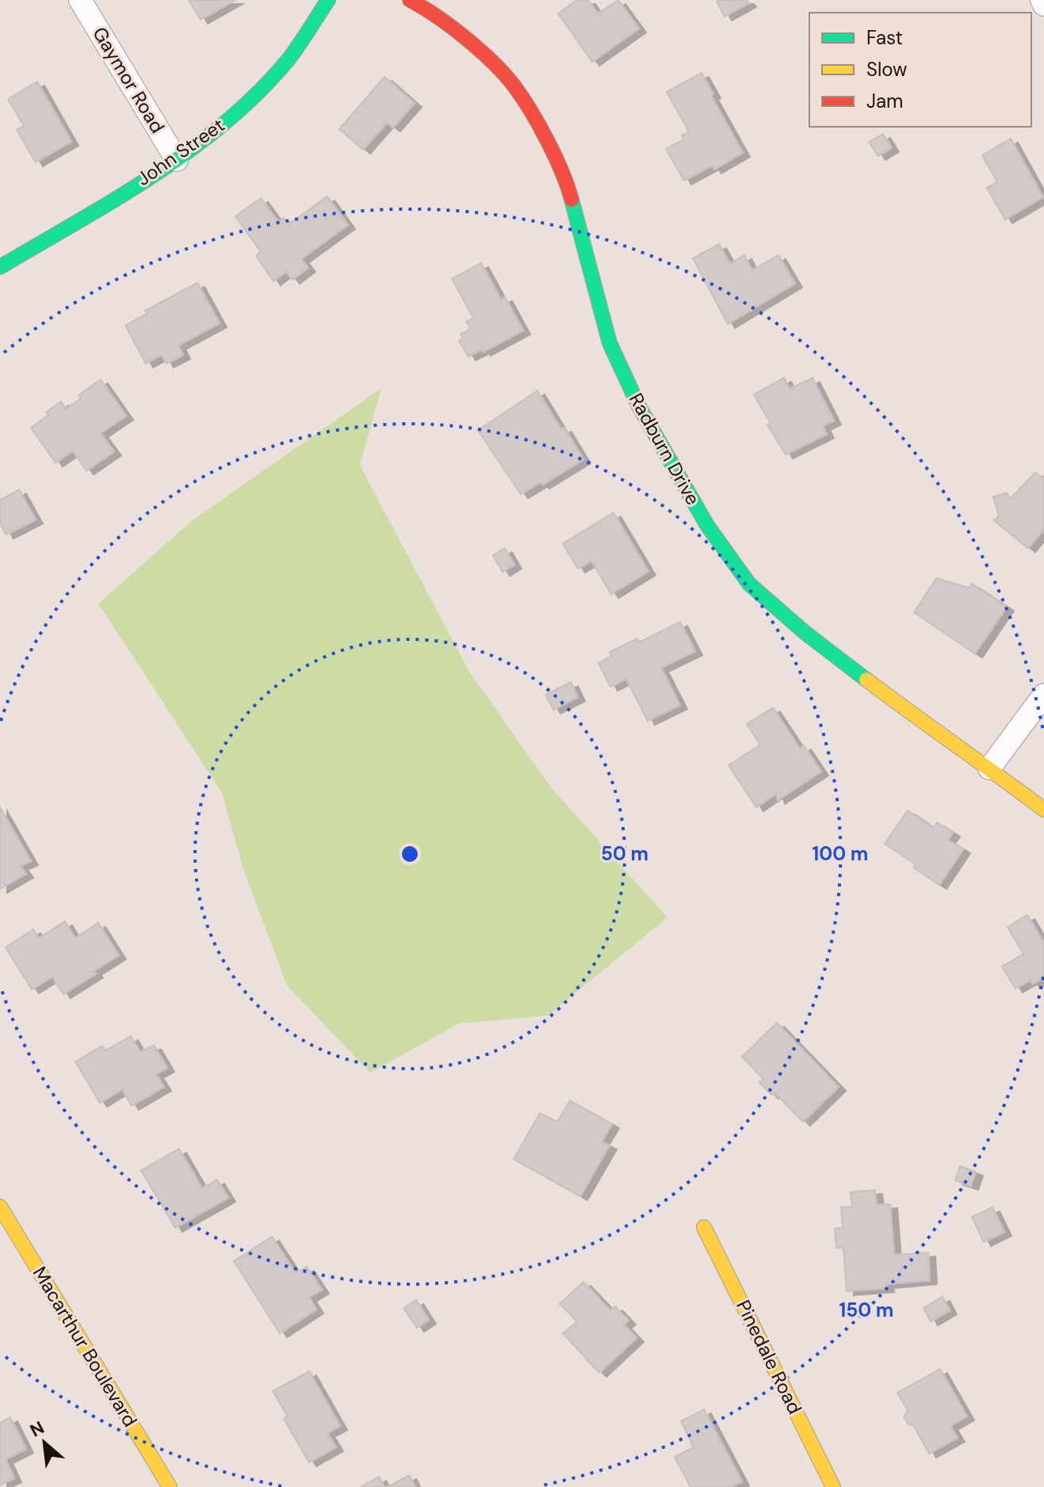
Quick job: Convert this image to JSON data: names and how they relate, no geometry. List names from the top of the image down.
{
  "streets": {
    "street": [
      "Gaymor Road",
      "John Street",
      "Radburn Drive",
      "Macarthur Boulevard",
      "Pinedale Road"
    ]
  },
  "crossings": [
    ["Gaymor Road", "John Street"]
  ],
  "legend": ["Fast", "Slow", "Jam"],
  "north": "top left",
  "rings": ["50 m", "100 m", "150 m"]
}
